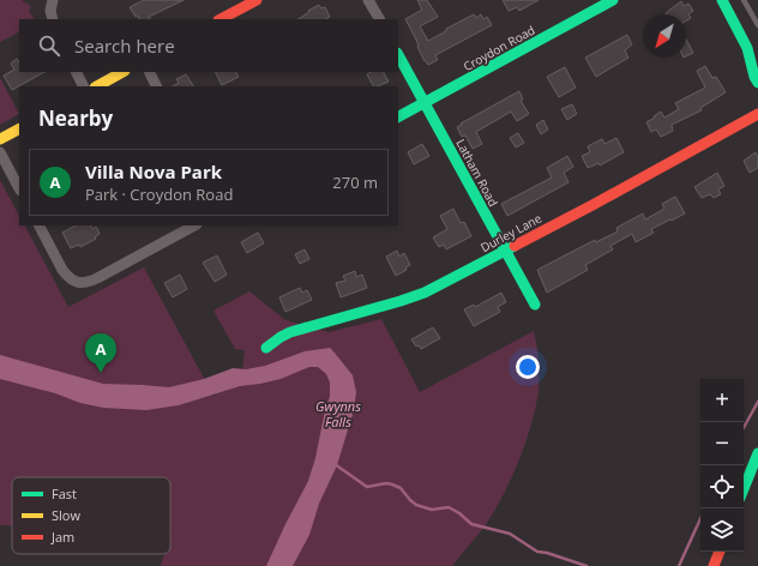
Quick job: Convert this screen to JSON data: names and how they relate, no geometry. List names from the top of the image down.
{
  "streets": {
    "main road": ["Croydon Road", "Latham Road", "Durley Lane"]
  },
  "crossings": [
    ["Croydon Road", "Latham Road"],
    ["Latham Road", "Durley Lane"]
  ],
  "water": ["Gwynns Falls"],
  "legend": ["Fast", "Slow", "Jam"],
  "north": "bottom left",
  "page": {
    "search": "Search here",
    "heading": "Nearby",
    "list": [
      {
        "mark": "A",
        "name": "Villa Nova Park",
        "note": "Park · Croydon Road",
        "value": "270 m"
      }
    ],
    "pins": "A",
    "map_buttons": ["+", "−"]
  }
}
